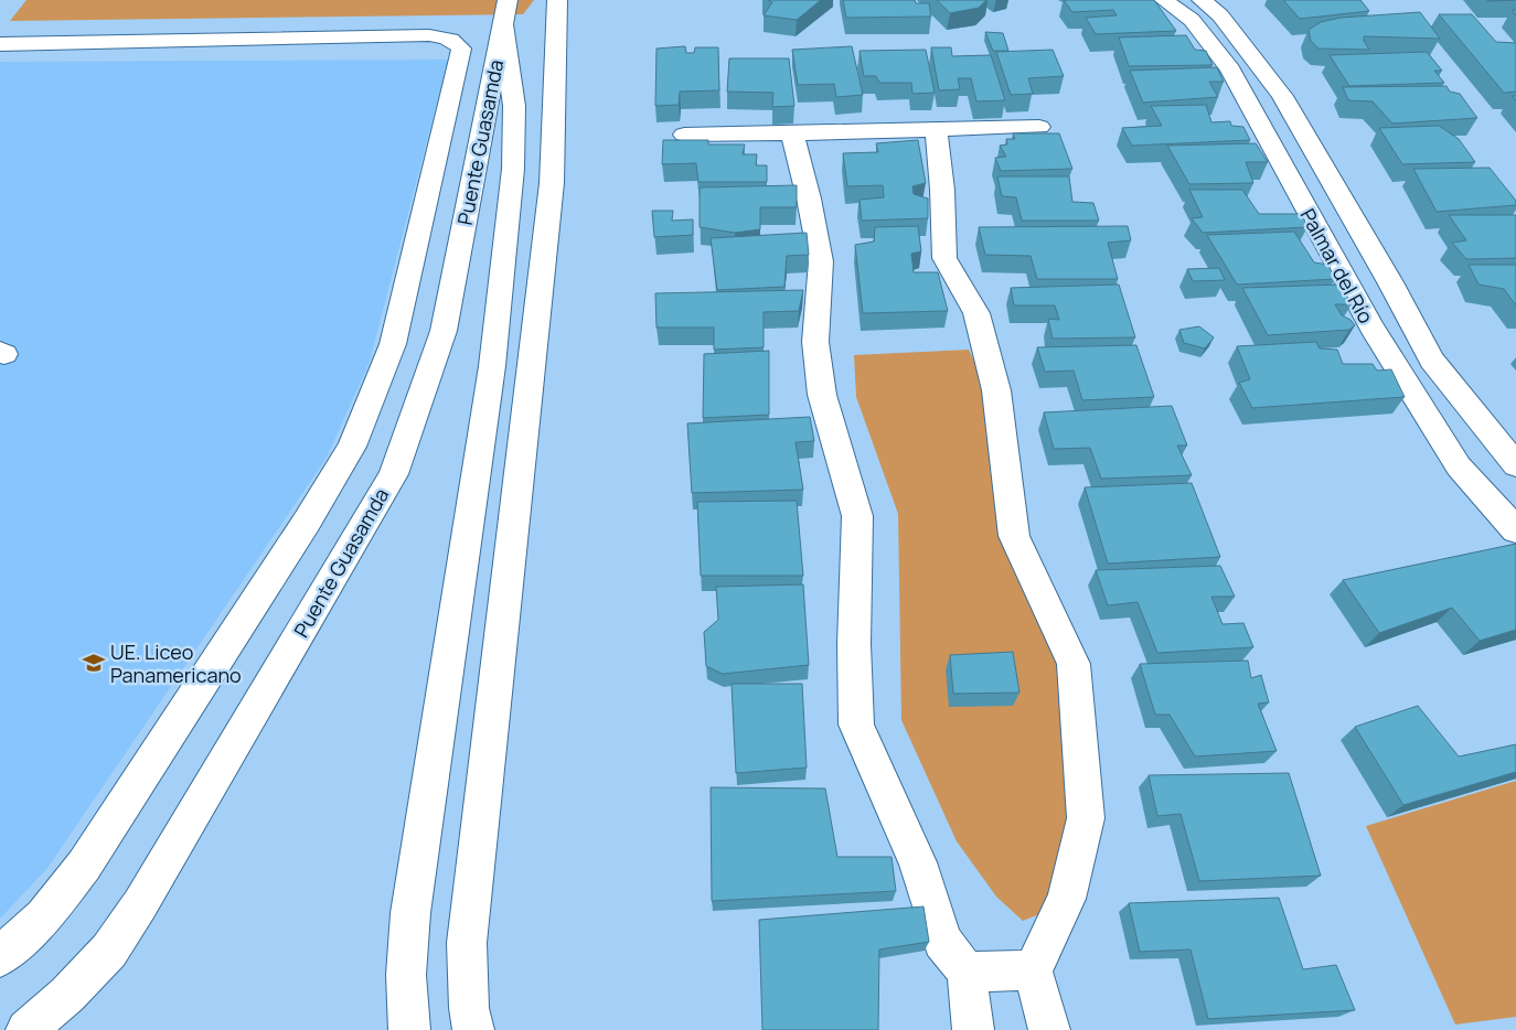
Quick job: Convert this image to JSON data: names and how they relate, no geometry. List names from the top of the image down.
{
  "streets": {
    "street": ["Puente Guasamda", "Palmar del Río"]
  },
  "places": {
    "school or university": ["UE. Liceo Panamericano"]
  }
}
